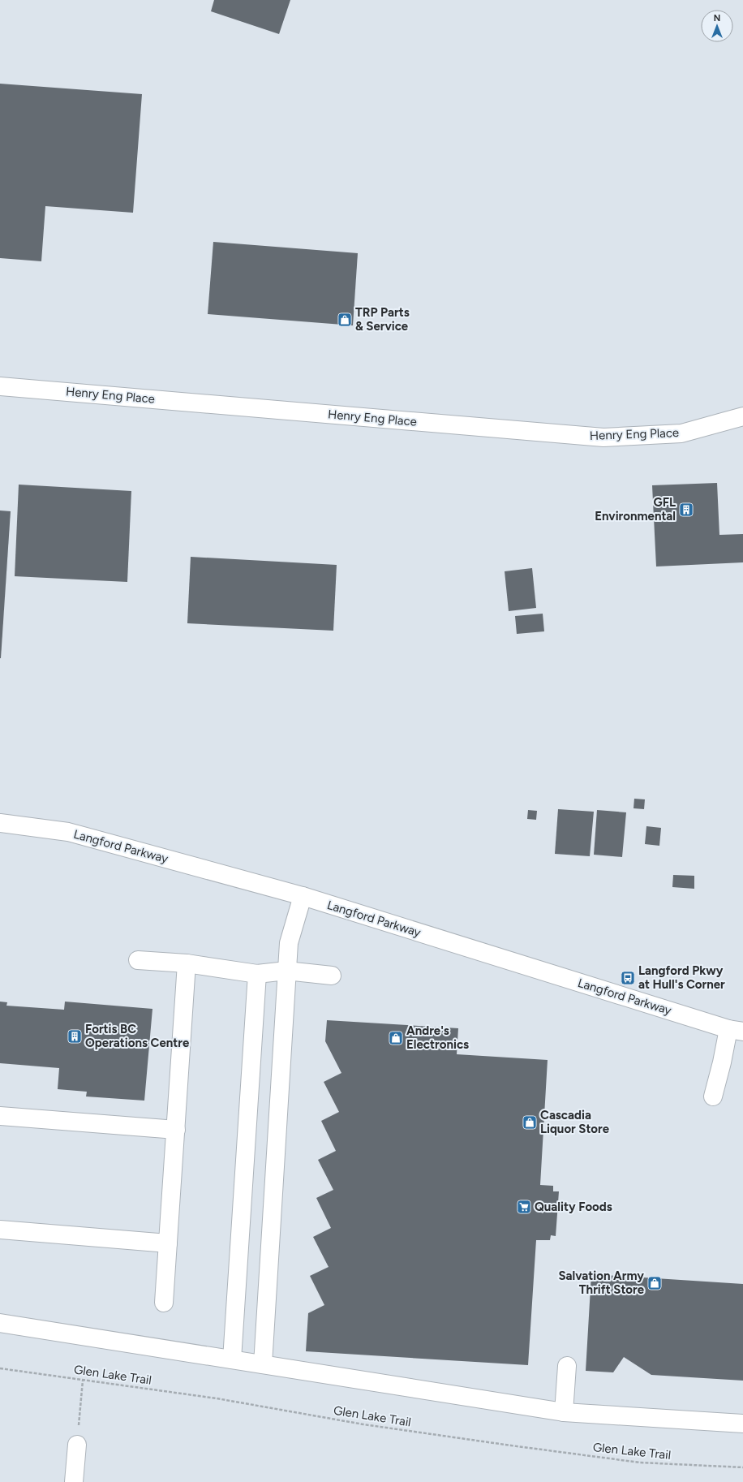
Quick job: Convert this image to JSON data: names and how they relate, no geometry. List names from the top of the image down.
{
  "streets": {
    "street": ["Henry Eng Place", "Langford Parkway"],
    "path": ["Glen Lake Trail"]
  },
  "places": {
    "shop": [
      "TRP Parts & Service",
      "Andre's Electronics",
      "Cascadia Liquor Store",
      "Salvation Army Thrift Store"
    ],
    "building": ["GFL Environmental", "Fortis BC Operations Centre"],
    "bus stop": ["Langford Pkwy at Hull's Corner"],
    "supermarket": ["Quality Foods"]
  },
  "north": "top"
}
